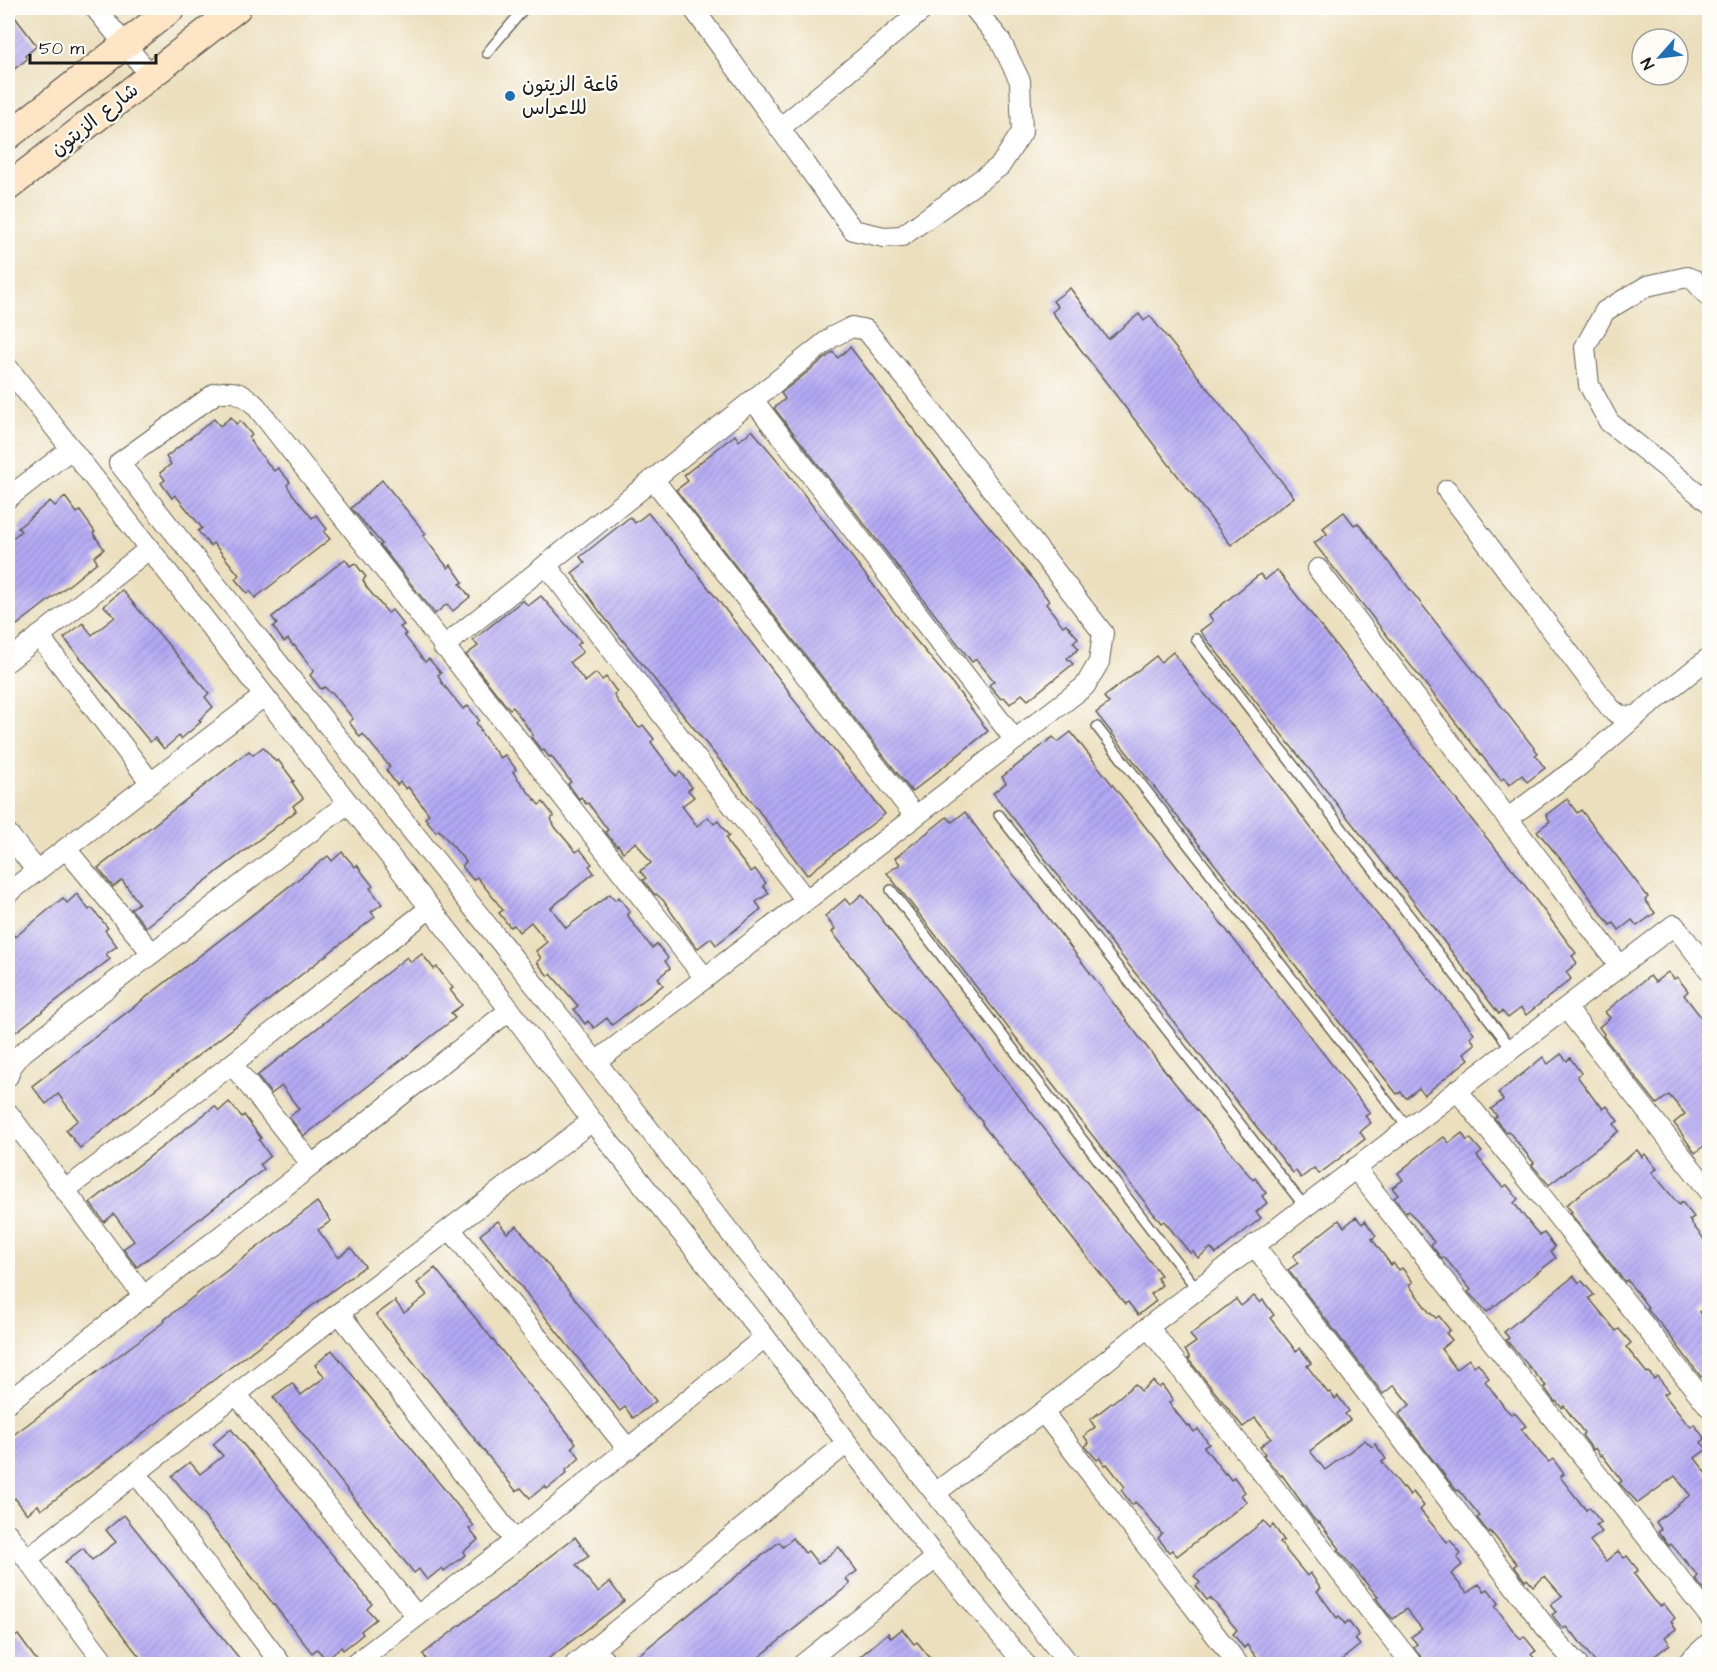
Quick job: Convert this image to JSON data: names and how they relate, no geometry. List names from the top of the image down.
{
  "streets": {
    "main road": ["شارع الزيتون"]
  },
  "places": ["قاعة الزيتون للاعراس"],
  "scale_bar": "50 m",
  "north": "bottom left"
}
